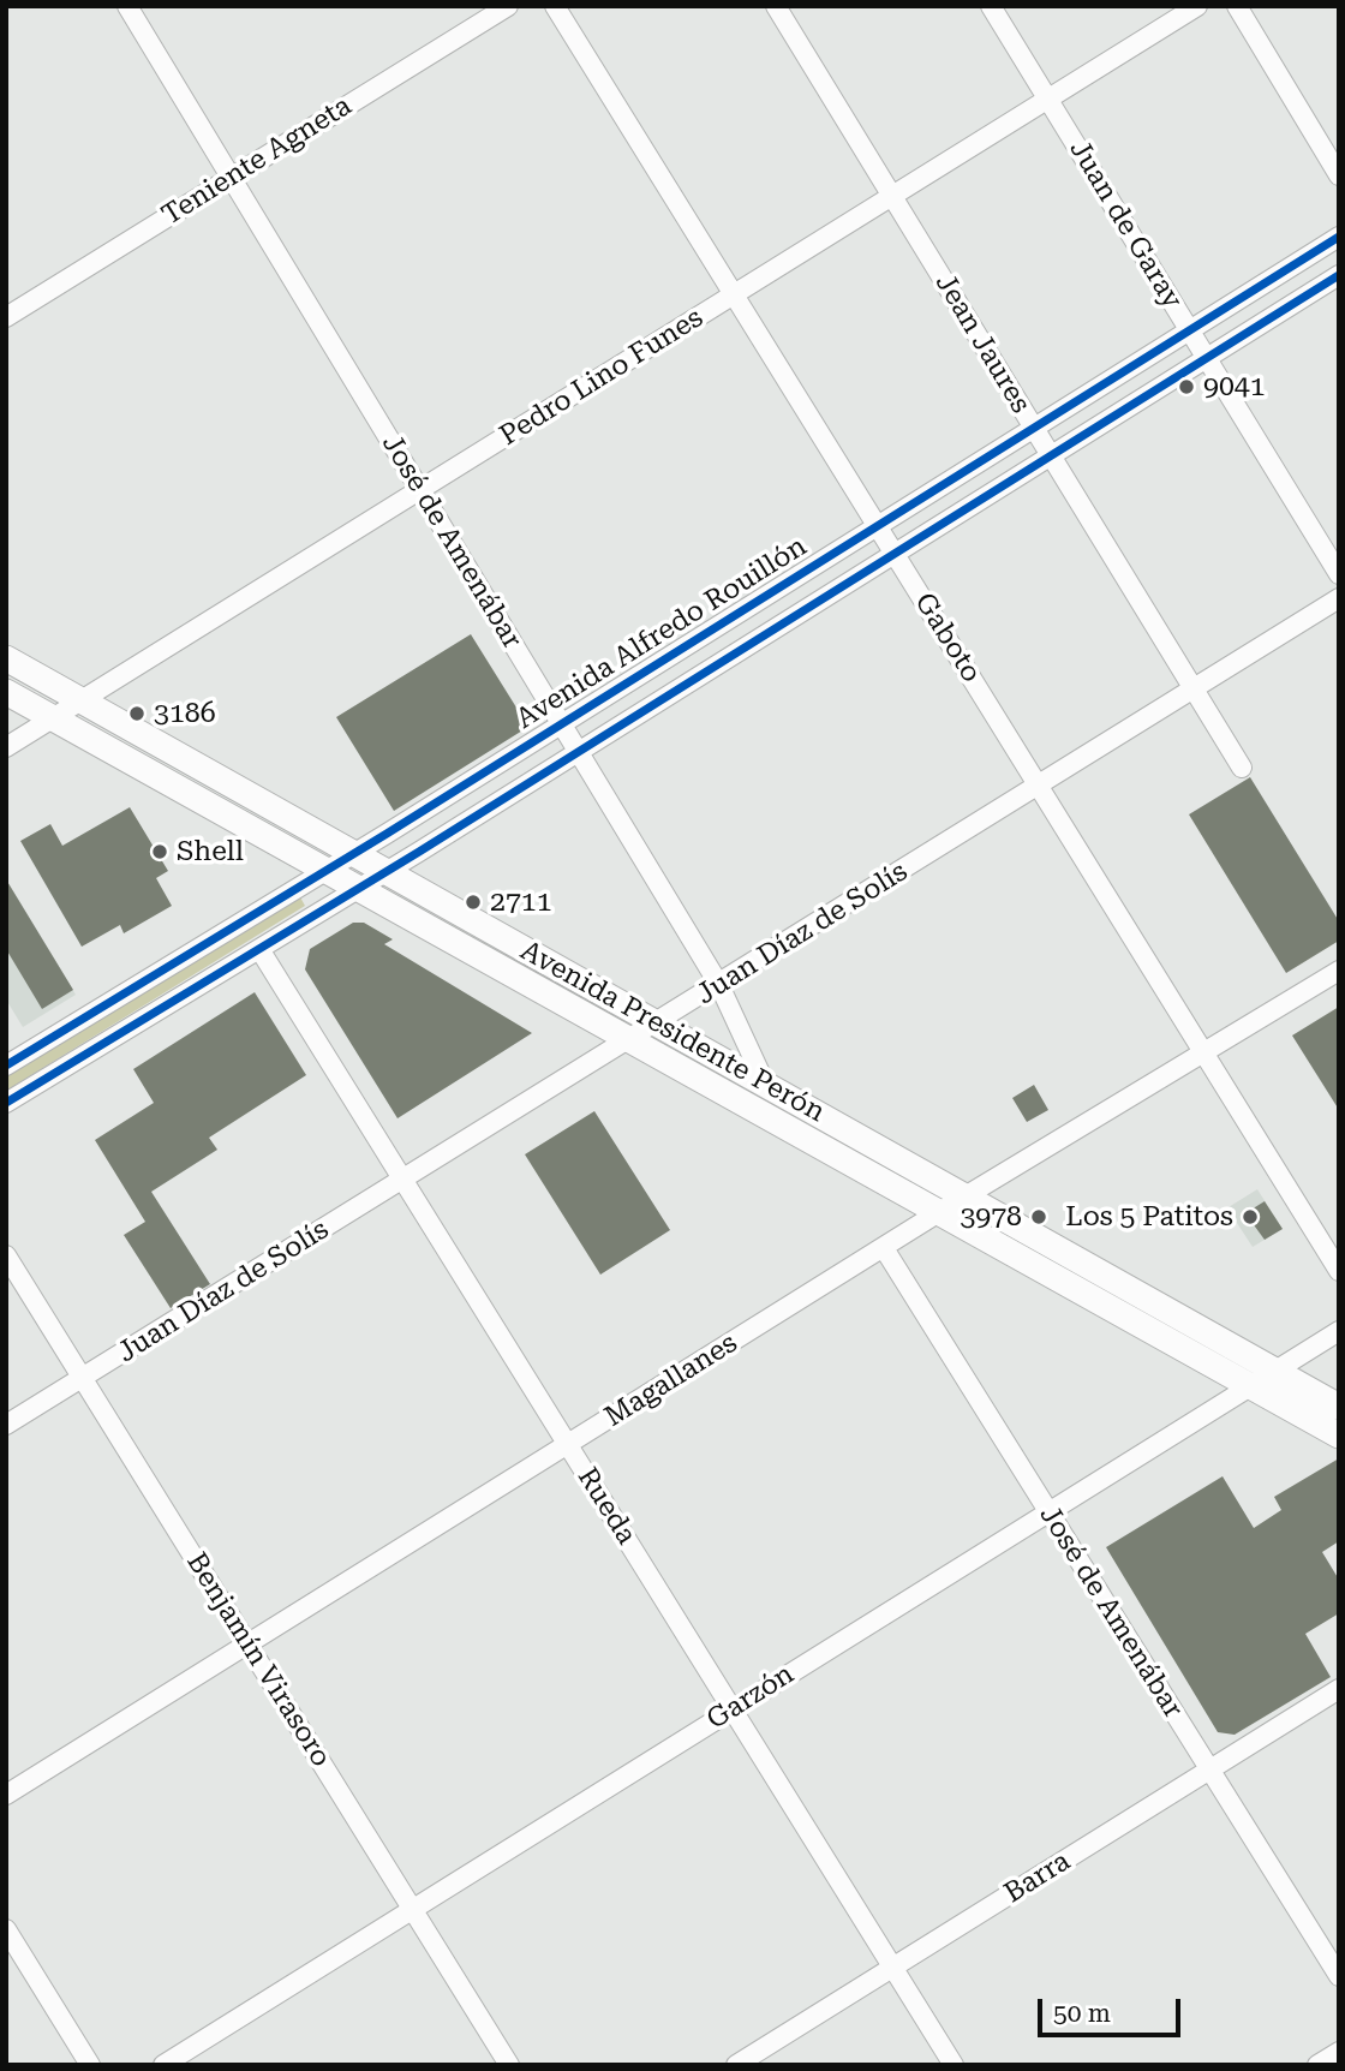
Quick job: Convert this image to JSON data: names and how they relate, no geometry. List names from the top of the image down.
{
  "streets": {
    "main road": ["Avenida Presidente Perón"],
    "street": [
      "Teniente Agneta",
      "Juan de Garay",
      "Jean Jaures",
      "Pedro Lino Funes",
      "José de Amenábar",
      "Avenida Alfredo Rouillón",
      "Gaboto",
      "Juan Díaz de Solís",
      "Magallanes",
      "Rueda",
      "Benjamín Virasoro",
      "Garzón",
      "Barra"
    ]
  },
  "crossings": [
    ["Teniente Agneta", "José de Amenábar"],
    ["Juan de Garay", "Pedro Lino Funes"],
    ["Juan de Garay", "Avenida Alfredo Rouillón"],
    ["Jean Jaures", "Pedro Lino Funes"],
    ["Jean Jaures", "Avenida Alfredo Rouillón"],
    ["Jean Jaures", "Juan Díaz de Solís"],
    ["Pedro Lino Funes", "José de Amenábar"],
    ["Pedro Lino Funes", "Gaboto"],
    ["Pedro Lino Funes", "Avenida Presidente Perón"],
    ["José de Amenábar", "Avenida Alfredo Rouillón"],
    ["José de Amenábar", "Juan Díaz de Solís"],
    ["José de Amenábar", "Avenida Presidente Perón"],
    ["José de Amenábar", "Magallanes"],
    ["José de Amenábar", "Garzón"],
    ["José de Amenábar", "Barra"],
    ["Avenida Alfredo Rouillón", "Gaboto"],
    ["Avenida Alfredo Rouillón", "Avenida Presidente Perón"],
    ["Avenida Alfredo Rouillón", "Rueda"],
    ["Gaboto", "Juan Díaz de Solís"],
    ["Gaboto", "Magallanes"],
    ["Juan Díaz de Solís", "Avenida Presidente Perón"],
    ["Juan Díaz de Solís", "Rueda"],
    ["Juan Díaz de Solís", "Benjamín Virasoro"],
    ["Avenida Presidente Perón", "Magallanes"],
    ["Avenida Presidente Perón", "Garzón"],
    ["Magallanes", "Rueda"],
    ["Magallanes", "Benjamín Virasoro"],
    ["Rueda", "Garzón"],
    ["Rueda", "Barra"],
    ["Benjamín Virasoro", "Garzón"]
  ],
  "places": [
    "9041",
    "3186",
    "Shell",
    "2711",
    "3978",
    "Los 5 Patitos"
  ],
  "scale_bar": "50 m"
}
